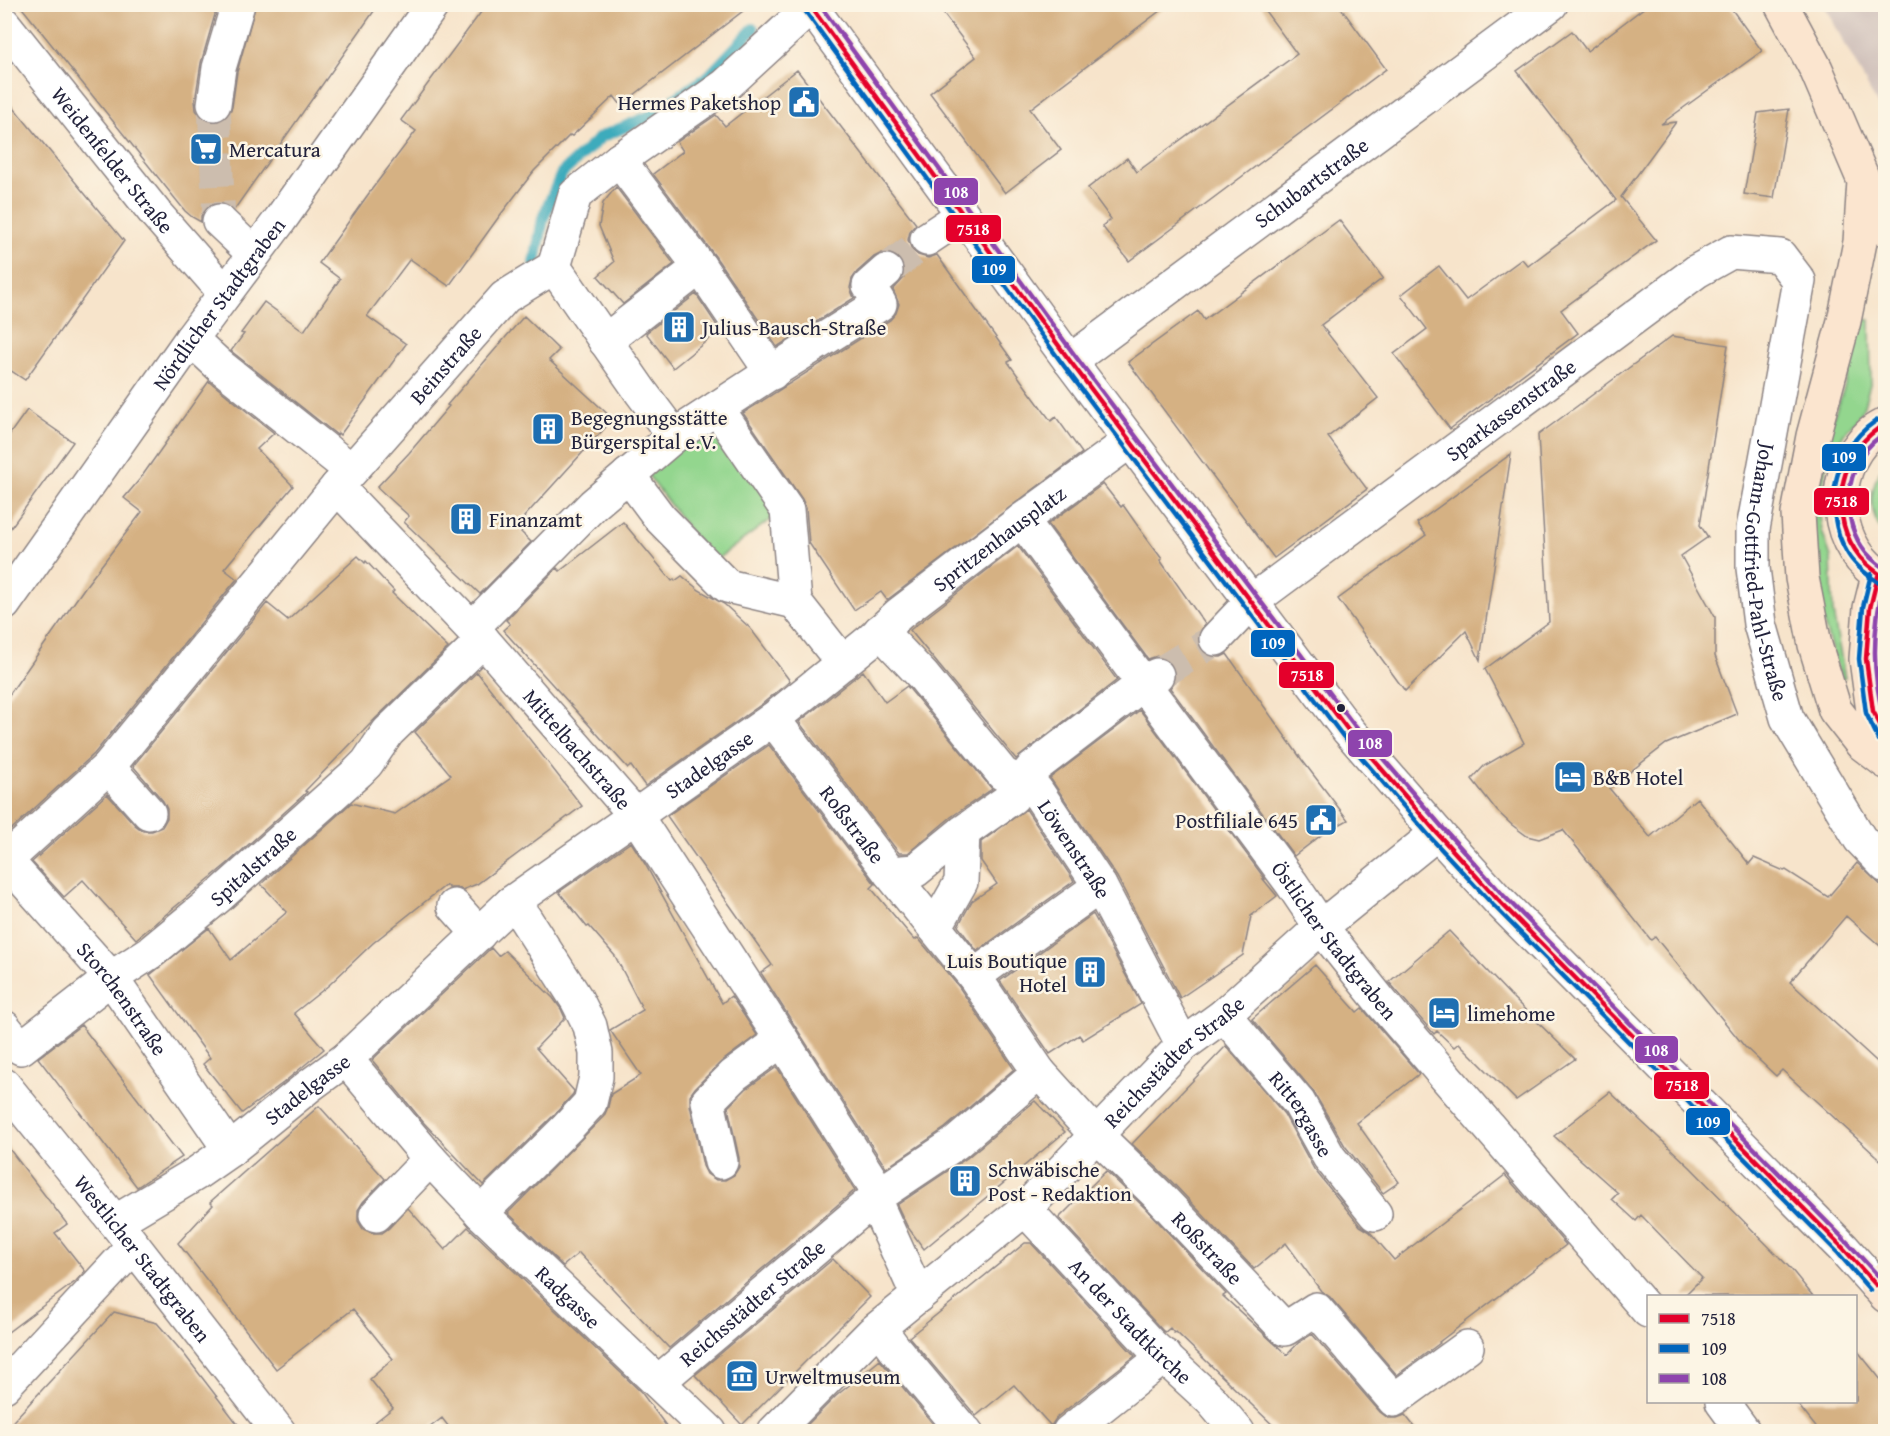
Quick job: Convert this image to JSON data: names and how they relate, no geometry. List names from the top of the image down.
{
  "streets": {
    "street": [
      "Weidenfelder Straße",
      "Schubartstraße",
      "Nördlicher Stadtgraben",
      "Beinstraße",
      "Sparkassenstraße",
      "Spritzenhausplatz",
      "Johann-Gottfried-Pahl-Straße",
      "Mittelbachstraße",
      "Stadelgasse",
      "Roßstraße",
      "Löwenstraße",
      "Spitalstraße",
      "Östlicher Stadtgraben",
      "Storchenstraße",
      "Reichsstädter Straße",
      "Rittergasse",
      "Westlicher Stadtgraben",
      "Radgasse",
      "An der Stadtkirche"
    ]
  },
  "crossings": [
    ["Weidenfelder Straße", "Nördlicher Stadtgraben"],
    ["Nördlicher Stadtgraben", "Mittelbachstraße"],
    ["Beinstraße", "Mittelbachstraße"],
    ["Beinstraße", "Storchenstraße"],
    ["Sparkassenstraße", "Johann-Gottfried-Pahl-Straße"],
    ["Spritzenhausplatz", "Stadelgasse"],
    ["Spritzenhausplatz", "Löwenstraße"],
    ["Spritzenhausplatz", "Östlicher Stadtgraben"],
    ["Mittelbachstraße", "Stadelgasse"],
    ["Mittelbachstraße", "Spitalstraße"],
    ["Mittelbachstraße", "Reichsstädter Straße"],
    ["Stadelgasse", "Roßstraße"],
    ["Stadelgasse", "Löwenstraße"],
    ["Stadelgasse", "Storchenstraße"],
    ["Stadelgasse", "Westlicher Stadtgraben"],
    ["Stadelgasse", "Radgasse"],
    ["Roßstraße", "Reichsstädter Straße"],
    ["Löwenstraße", "Reichsstädter Straße"],
    ["Spitalstraße", "Storchenstraße"],
    ["Östlicher Stadtgraben", "Reichsstädter Straße"],
    ["Reichsstädter Straße", "Rittergasse"],
    ["Reichsstädter Straße", "Radgasse"],
    ["Reichsstädter Straße", "An der Stadtkirche"]
  ],
  "places": {
    "public building": ["Hermes Paketshop", "Postfiliale 645"],
    "supermarket": ["Mercatura"],
    "building": [
      "Julius-Bausch-Straße",
      "Begegnungsstätte Bürgerspital e.V.",
      "Finanzamt",
      "Luis Boutique Hotel",
      "Schwäbische Post - Redaktion"
    ],
    "hotel": ["B&B Hotel", "limehome"],
    "museum": ["Urweltmuseum"]
  },
  "lines": ["transit line 7518", "transit line 108", "transit line 109"],
  "legend": ["7518", "109", "108"]
}
